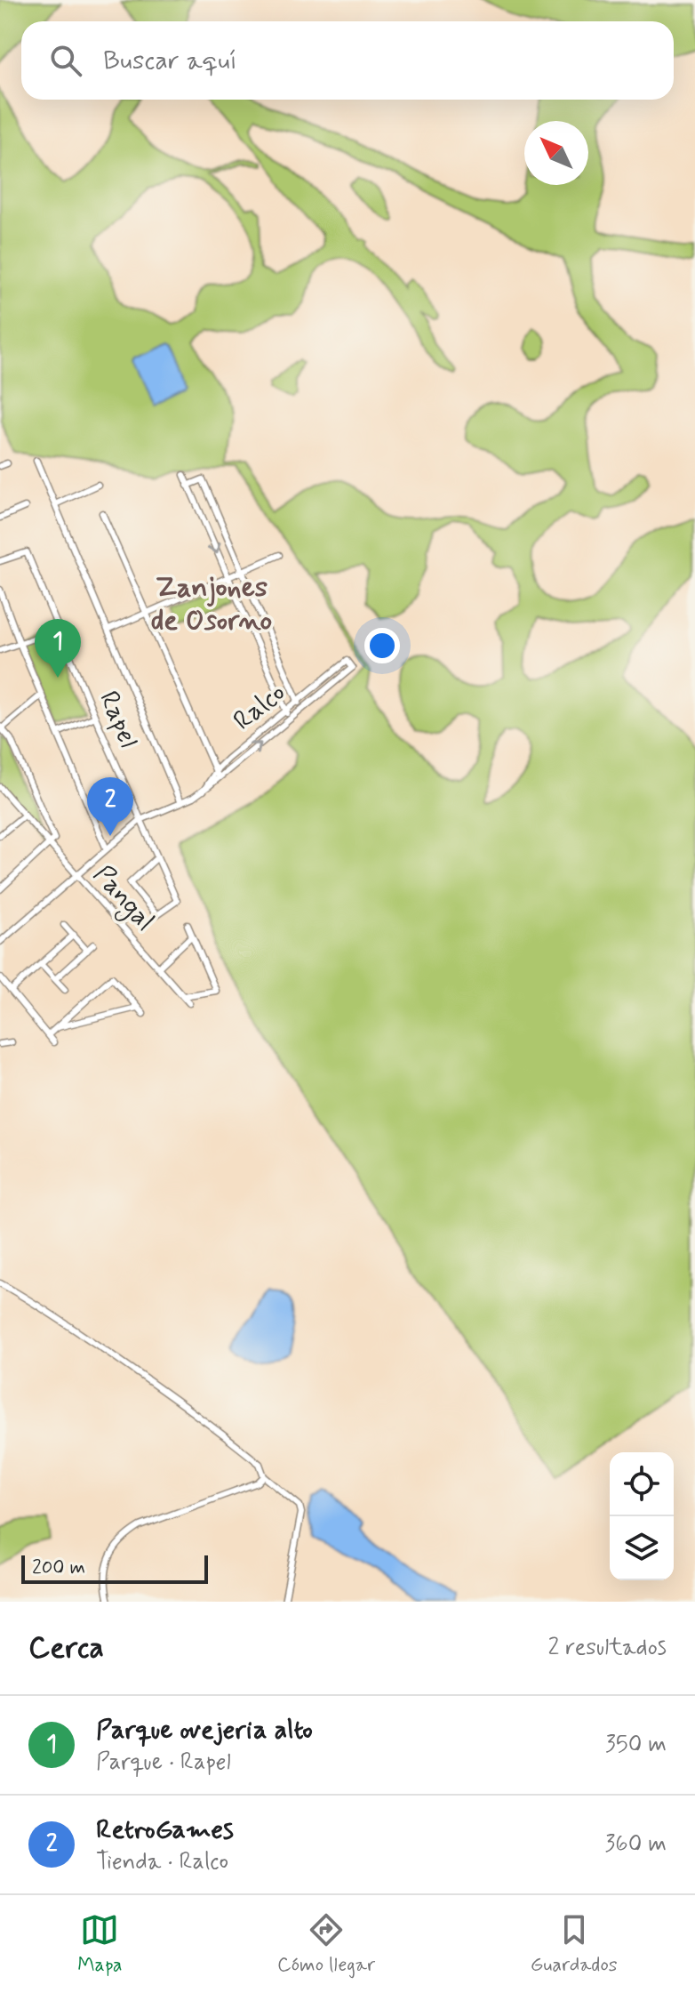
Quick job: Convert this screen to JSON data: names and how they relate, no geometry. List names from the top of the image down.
{
  "streets": {
    "street": ["Ralco", "Rapel", "Pangal"]
  },
  "crossings": [
    ["Ralco", "Rapel"],
    ["Ralco", "Pangal"]
  ],
  "districts": ["Zanjones de Osorno"],
  "scale_bar": "200 m",
  "north": "top left",
  "page": {
    "search": "Buscar aquí",
    "pins": ["1", "2"],
    "scale": "200 m",
    "heading": ["Cerca", "2 resultados"],
    "list": [
      {
        "mark": "1",
        "name": "Parque ovejeria alto",
        "note": "Parque · Rapel",
        "value": "350 m"
      },
      {
        "mark": "2",
        "name": "RetroGames",
        "note": "Tienda · Ralco",
        "value": "360 m"
      }
    ],
    "nav": ["Mapa", "Cómo llegar", "Guardados"]
  }
}
